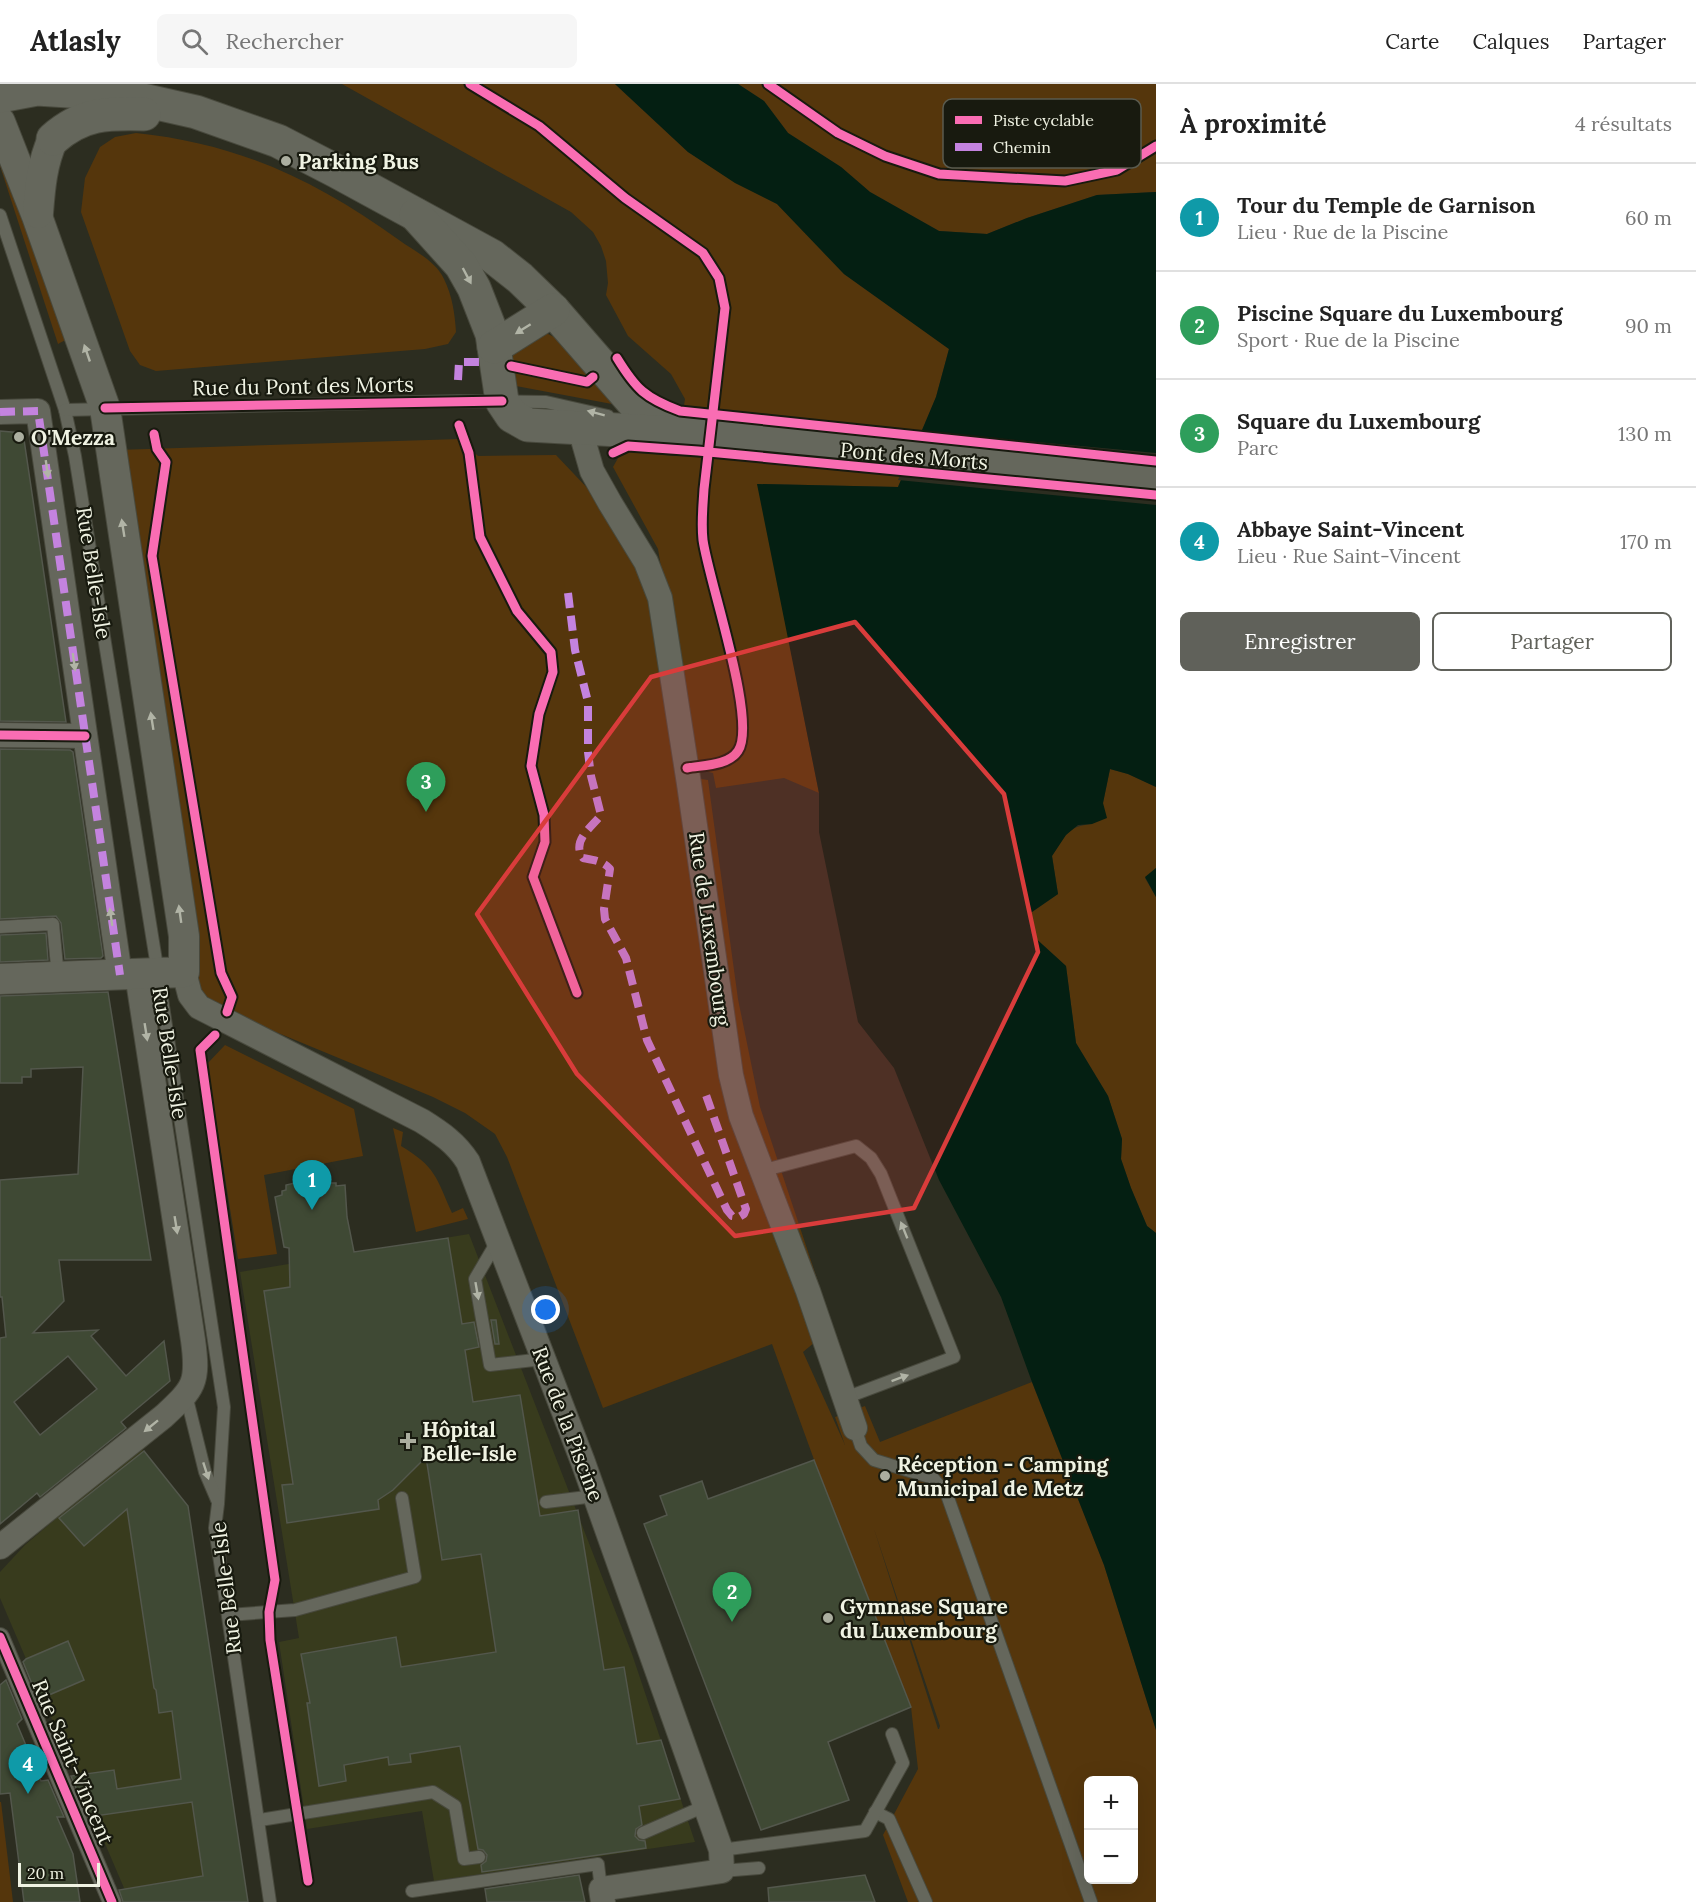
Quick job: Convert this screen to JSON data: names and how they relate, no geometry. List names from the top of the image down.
{
  "streets": {
    "main road": ["Pont des Morts"],
    "street": [
      "Rue Belle-Isle",
      "Rue de Luxembourg",
      "Rue de la Piscine",
      "Rue Saint-Vincent"
    ],
    "lane": ["Rue du Pont des Morts"]
  },
  "crossings": [
    ["Rue du Pont des Morts", "Pont des Morts"],
    ["Rue du Pont des Morts", "Rue Belle-Isle"],
    ["Pont des Morts", "Rue de Luxembourg"],
    ["Rue Belle-Isle", "Rue de la Piscine"]
  ],
  "places": {
    "other": [
      "Parking Bus",
      "O'Mezza",
      "Réception - Camping Municipal de Metz",
      "Gymnase Square du Luxembourg"
    ],
    "health": ["Hôpital Belle-Isle"]
  },
  "legend": ["Piste cyclable", "Chemin"],
  "scale_bar": "20 m",
  "page": {
    "header": "Atlasly",
    "search": "Rechercher",
    "nav": ["Carte", "Calques", "Partager"],
    "heading": ["À proximité", "4 résultats"],
    "list": [
      {
        "mark": "1",
        "name": "Tour du Temple de Garnison",
        "note": "Lieu · Rue de la Piscine",
        "value": "60 m"
      },
      {
        "mark": "2",
        "name": "Piscine Square du Luxembourg",
        "note": "Sport · Rue de la Piscine",
        "value": "90 m"
      },
      {
        "mark": "3",
        "name": "Square du Luxembourg",
        "note": "Parc",
        "value": "130 m"
      },
      {
        "mark": "4",
        "name": "Abbaye Saint-Vincent",
        "note": "Lieu · Rue Saint-Vincent",
        "value": "170 m"
      }
    ],
    "buttons": ["Enregistrer", "Partager"],
    "pins": [
      "3",
      "1",
      "2",
      "4"
    ],
    "map_buttons": ["+", "−"],
    "scale": "20 m"
  }
}
